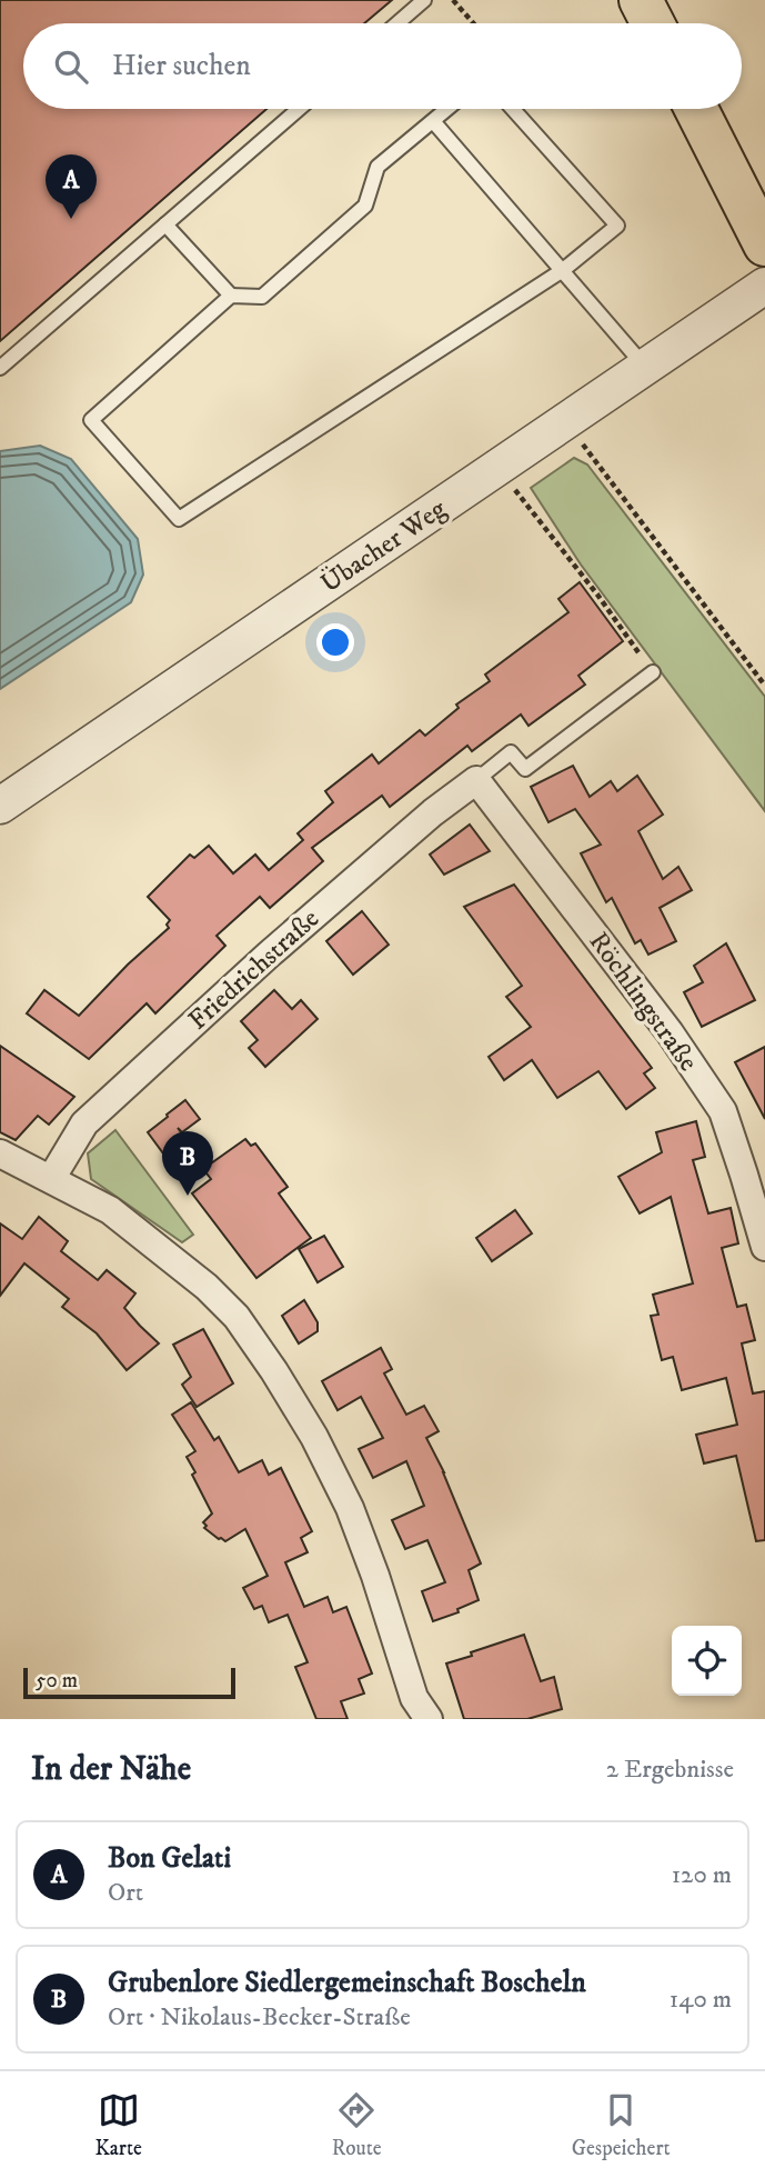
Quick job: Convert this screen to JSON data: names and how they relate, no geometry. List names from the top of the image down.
{
  "streets": {
    "street": ["Übacher Weg", "Friedrichstraße", "Röchlingstraße"]
  },
  "crossings": [
    ["Friedrichstraße", "Röchlingstraße"]
  ],
  "scale_bar": "50 m",
  "page": {
    "search": "Hier suchen",
    "pins": ["A", "B"],
    "scale": "50 m",
    "heading": ["In der Nähe", "2 Ergebnisse"],
    "list": [
      {
        "mark": "A",
        "name": "Bon Gelati",
        "note": "Ort",
        "value": "120 m"
      },
      {
        "mark": "B",
        "name": "Grubenlore Siedlergemeinschaft Boscheln",
        "note": "Ort · Nikolaus-Becker-Straße",
        "value": "140 m"
      }
    ],
    "nav": ["Karte", "Route", "Gespeichert"]
  }
}
